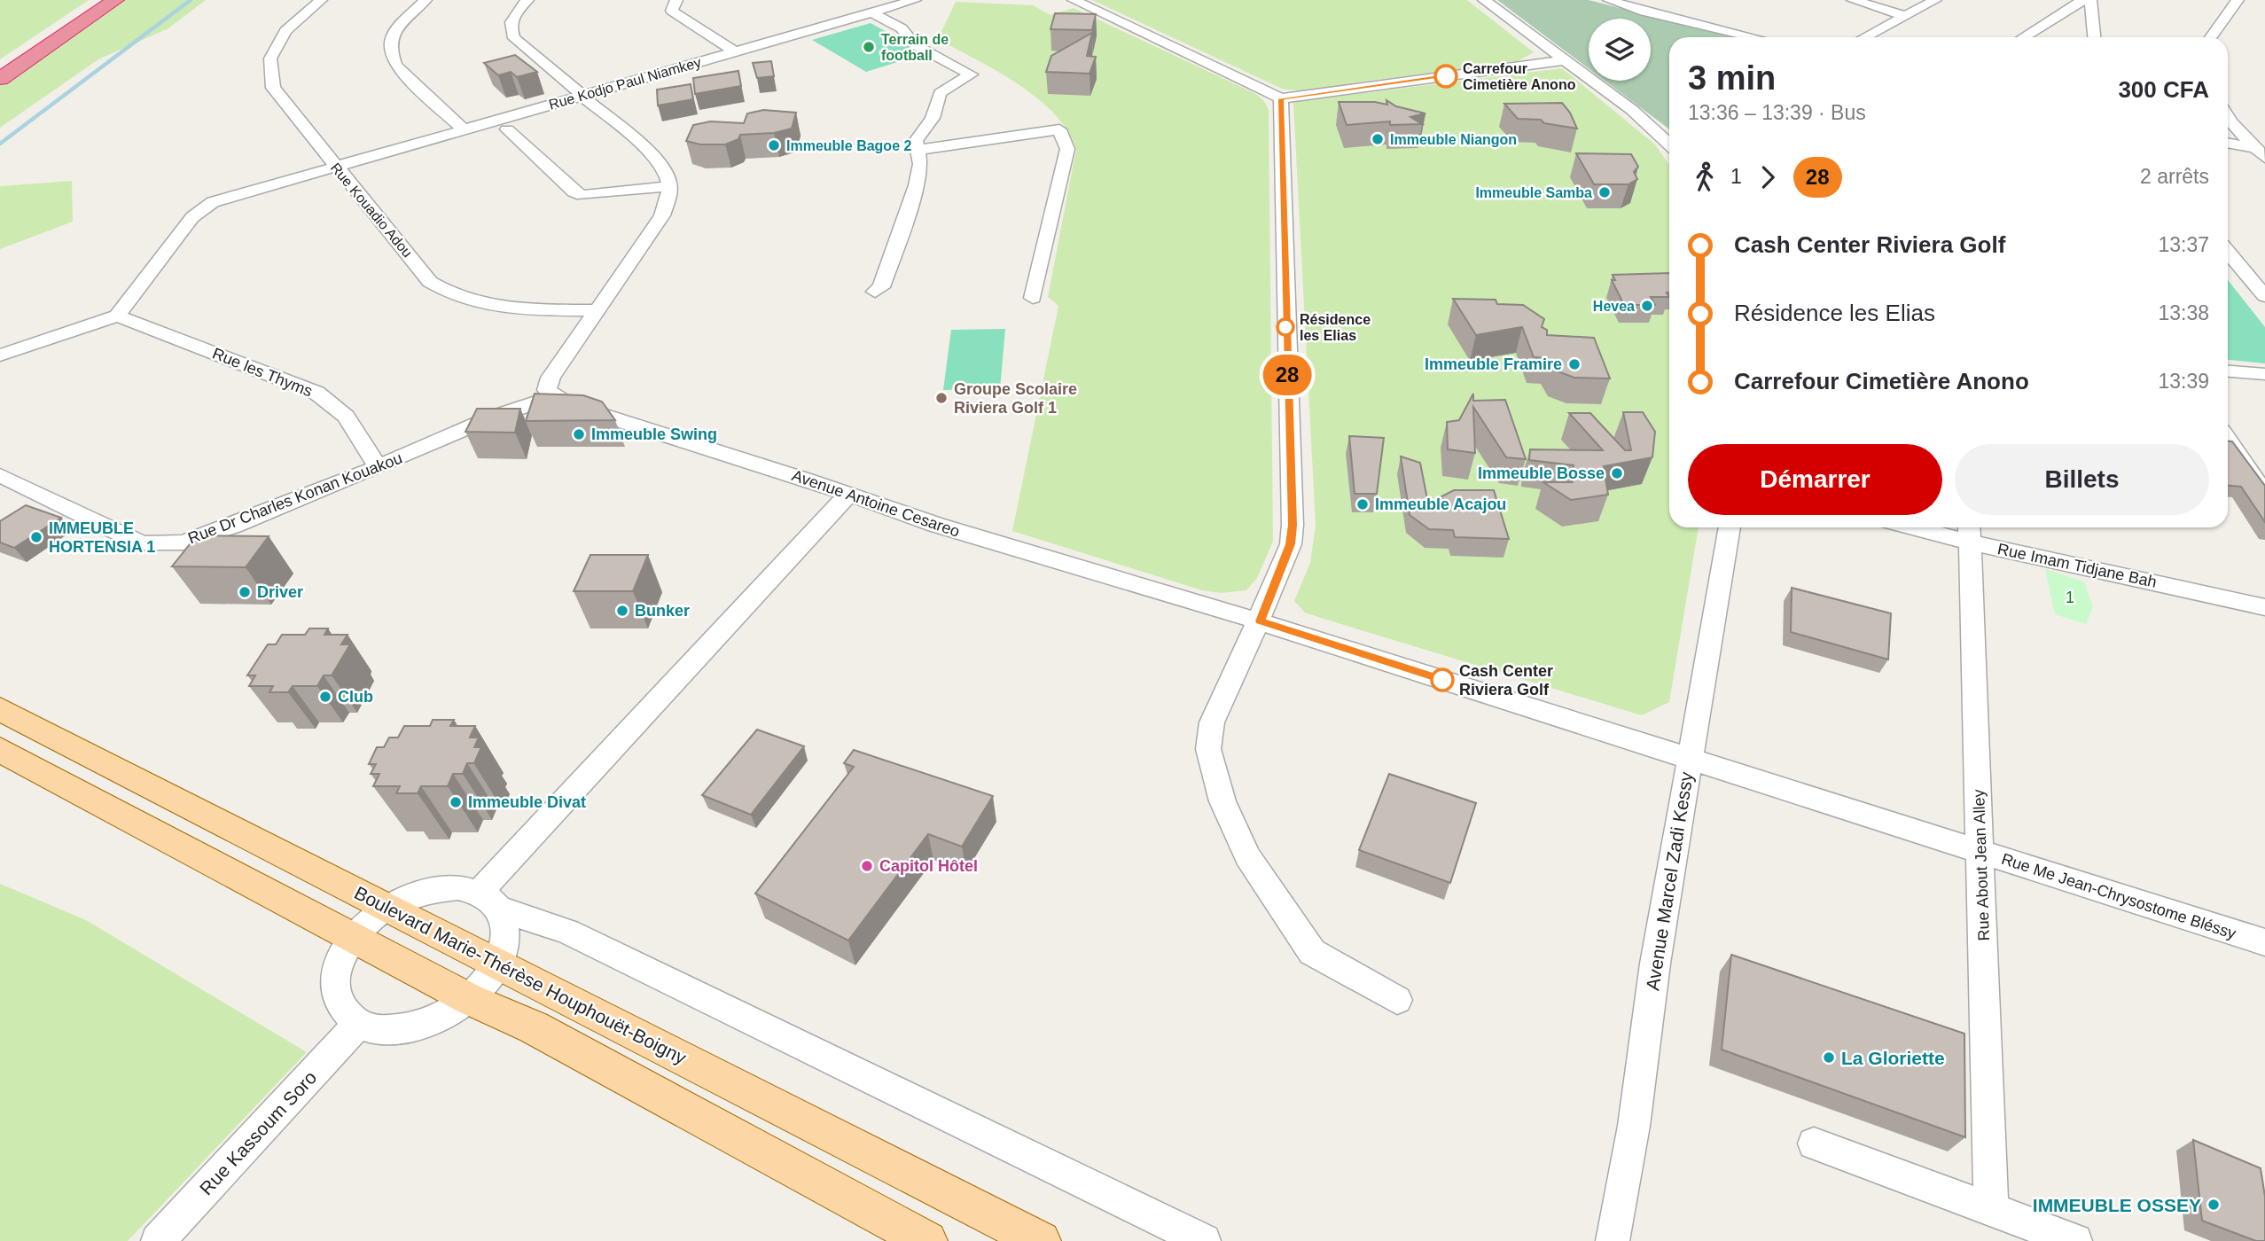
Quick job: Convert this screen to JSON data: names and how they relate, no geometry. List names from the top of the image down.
{
  "streets": {
    "main road": ["Boulevard Marie-Thérèse Houphouët-Boigny"],
    "street": [
      "Rue Kodjo Paul Niamkey",
      "Rue Kouadio Adou",
      "Rue les Thyms",
      "Rue Dr Charles Konan Kouakou",
      "Avenue Antoine Cesareo",
      "Rue Imam Tidjane Bah",
      "Rue About Jean Alley",
      "Avenue Marcel Zadi Kessy",
      "Rue Me Jean-Chrysostome Bléssy",
      "Rue Kassoum Soro"
    ]
  },
  "crossings": [
    ["Rue Kodjo Paul Niamkey", "Rue Kouadio Adou"],
    ["Rue les Thyms", "Rue Dr Charles Konan Kouakou"],
    ["Rue Dr Charles Konan Kouakou", "Avenue Antoine Cesareo"],
    ["Avenue Antoine Cesareo", "Avenue Marcel Zadi Kessy"],
    ["Avenue Antoine Cesareo", "Rue Me Jean-Chrysostome Bléssy"],
    ["Rue Imam Tidjane Bah", "Rue About Jean Alley"],
    ["Rue About Jean Alley", "Rue Me Jean-Chrysostome Bléssy"],
    ["Avenue Marcel Zadi Kessy", "Rue Me Jean-Chrysostome Bléssy"]
  ],
  "parks": ["1"],
  "places": [
    "Terrain de football",
    "Carrefour Cimetière Anono",
    "Immeuble Niangon",
    "Immeuble Bagoe 2",
    "Immeuble Samba",
    "Hevea",
    "Résidence les Elias",
    "Immeuble Framire",
    "Groupe Scolaire Riviera Golf 1",
    "Immeuble Swing",
    "Immeuble Bosse",
    "Immeuble Acajou",
    "IMMEUBLE HORTENSIA 1",
    "Driver",
    "Bunker",
    "Cash Center Riviera Golf",
    "Club",
    "Immeuble Divat",
    "Capitol Hôtel",
    "La Gloriette",
    "IMMEUBLE OSSEY"
  ],
  "lines": ["bus line 28"],
  "page": {
    "on_map": "28",
    "heading": ["3 min", "13:36 – 13:39 · Bus", "300 CFA"],
    "legs": ["1", "28", "2 arrêts"],
    "list": [
      {
        "name": "Cash Center Riviera Golf",
        "value": "13:37"
      },
      {
        "name": "Résidence les Elias",
        "value": "13:38"
      },
      {
        "name": "Carrefour Cimetière Anono",
        "value": "13:39"
      }
    ],
    "buttons": ["Démarrer", "Billets"]
  }
}
